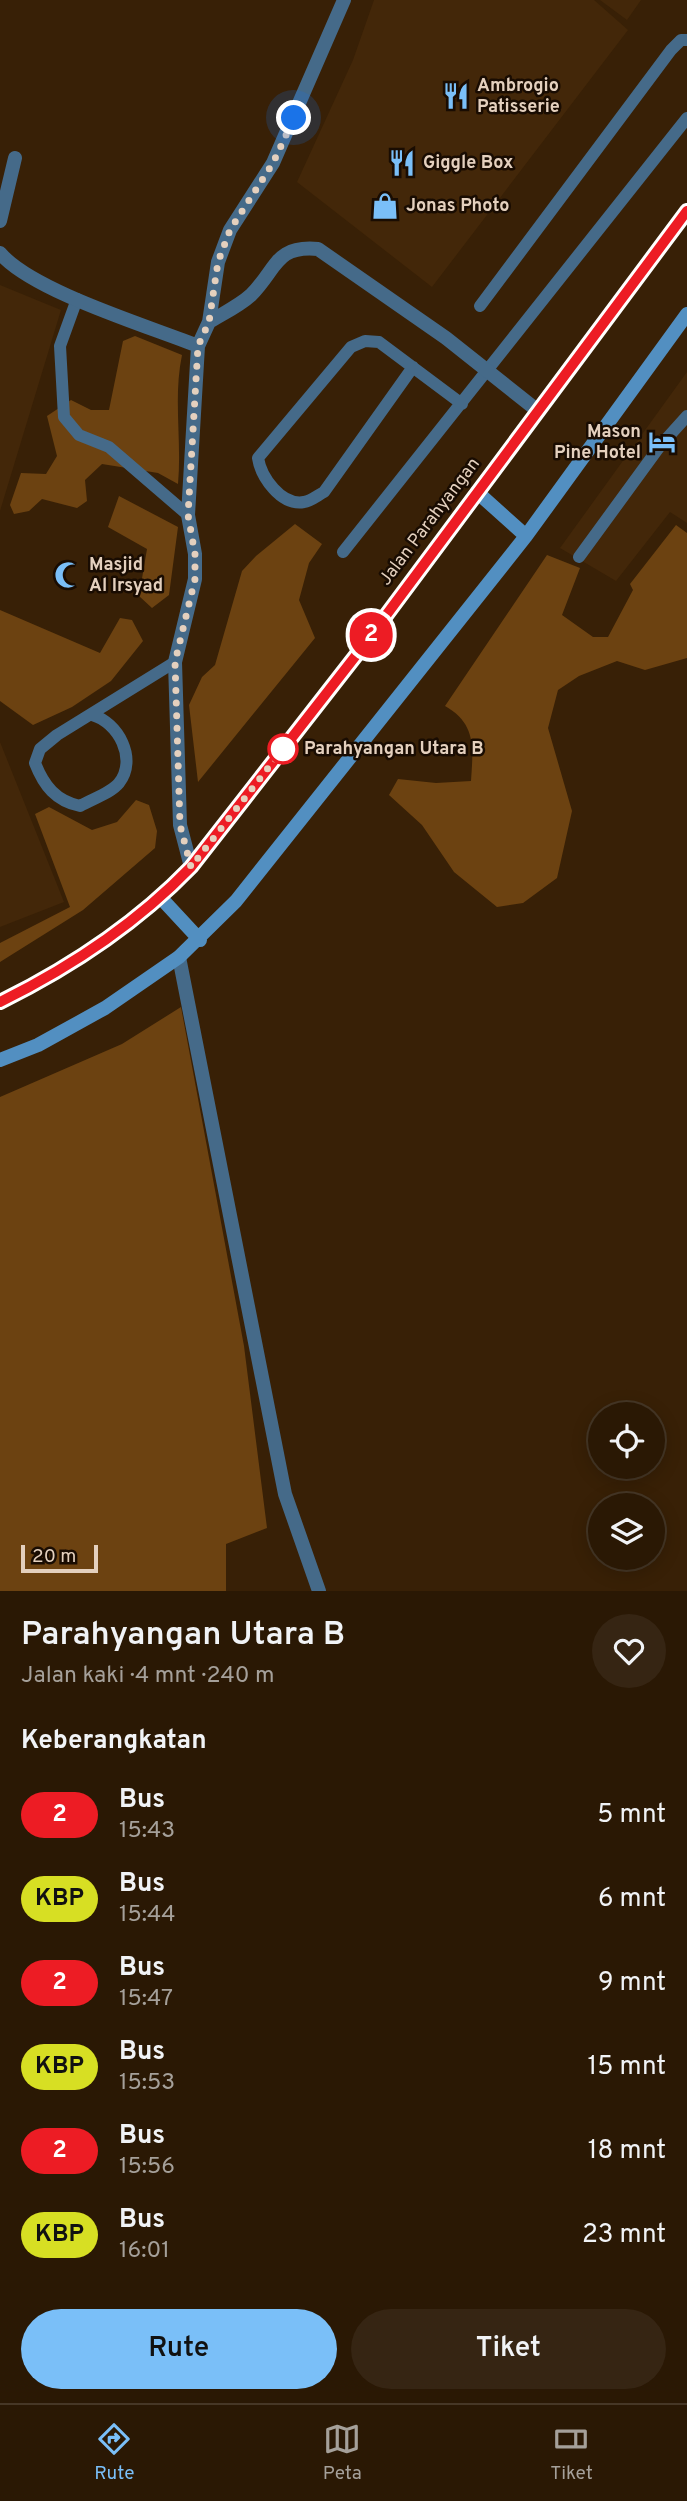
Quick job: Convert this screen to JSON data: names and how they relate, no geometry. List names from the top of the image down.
{
  "streets": {
    "main road": ["Jalan Parahyangan"]
  },
  "places": {
    "restaurant": ["Ambrogio Patisserie", "Giggle Box"],
    "shop": ["Jonas Photo"],
    "hotel": ["Mason Pine Hotel"],
    "mosque": ["Masjid Al Irsyad"],
    "other": ["Parahyangan Utara B"]
  },
  "lines": ["bus line 2"],
  "scale_bar": "20 m",
  "page": {
    "on_map": "2",
    "scale": "20 m",
    "heading": [
      ["Parahyangan Utara B", "Jalan kaki · 4 mnt · 240 m"],
      "Keberangkatan"
    ],
    "list": [
      {
        "mark": "2",
        "name": "Bus",
        "note": "15:43",
        "value": "5 mnt"
      },
      {
        "mark": "KBP",
        "name": "Bus",
        "note": "15:44",
        "value": "6 mnt"
      },
      {
        "mark": "2",
        "name": "Bus",
        "note": "15:47",
        "value": "9 mnt"
      },
      {
        "mark": "KBP",
        "name": "Bus",
        "note": "15:53",
        "value": "15 mnt"
      },
      {
        "mark": "2",
        "name": "Bus",
        "note": "15:56",
        "value": "18 mnt"
      },
      {
        "mark": "KBP",
        "name": "Bus",
        "note": "16:01",
        "value": "23 mnt"
      }
    ],
    "buttons": ["Rute", "Tiket"],
    "tabs": ["Rute", "Peta", "Tiket"]
  }
}
